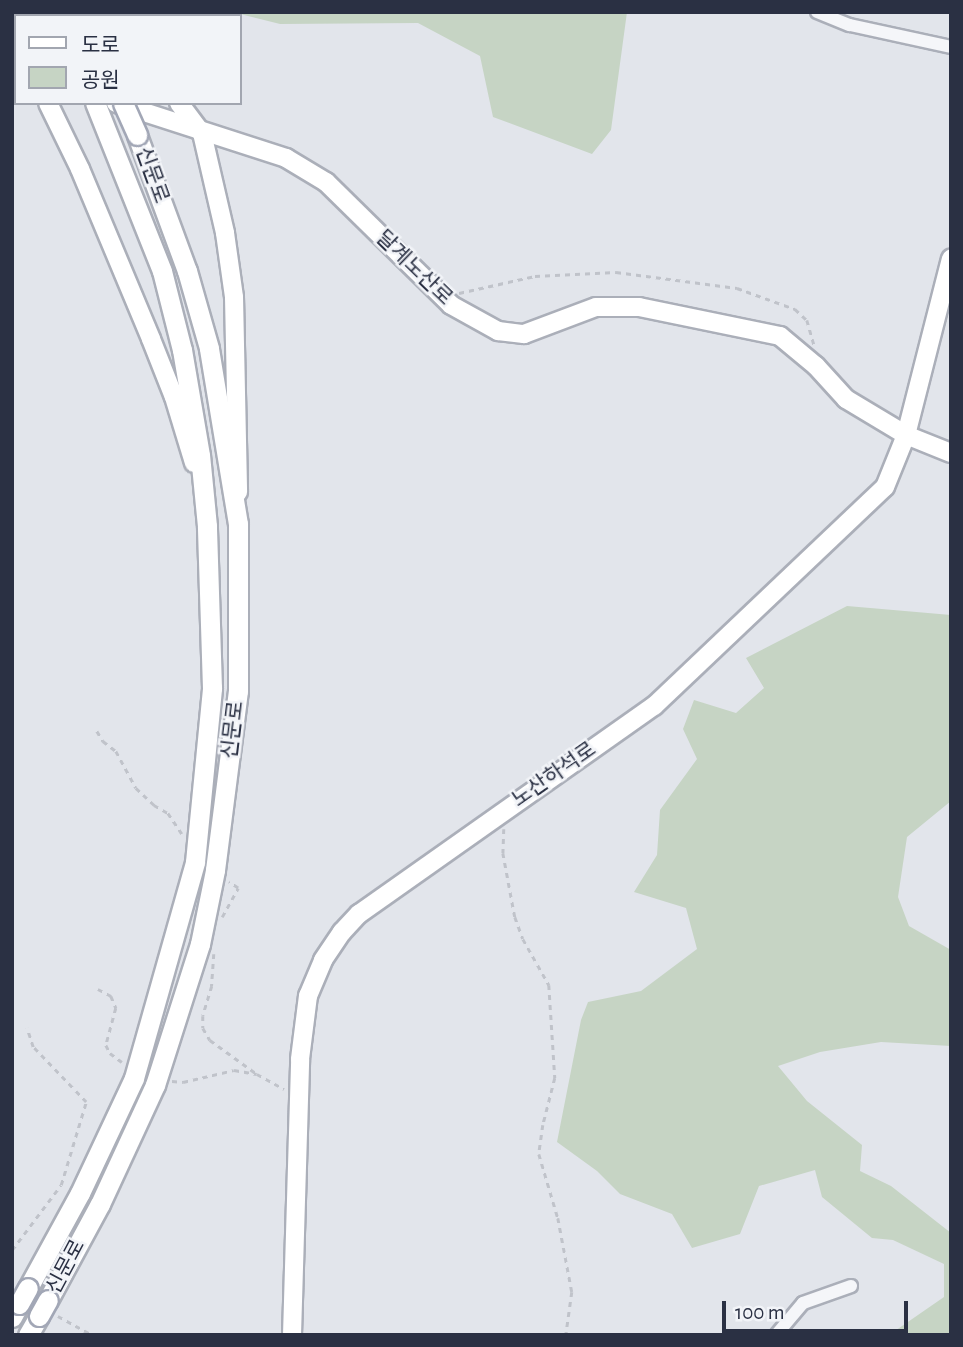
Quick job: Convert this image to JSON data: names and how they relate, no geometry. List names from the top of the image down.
{
  "streets": {
    "main road": ["신문로"],
    "street": ["달계노산로", "노산하석로"]
  },
  "crossings": [
    ["달계노산로", "노산하석로"]
  ],
  "legend": ["도로", "공원"],
  "scale_bar": "100 m"
}
